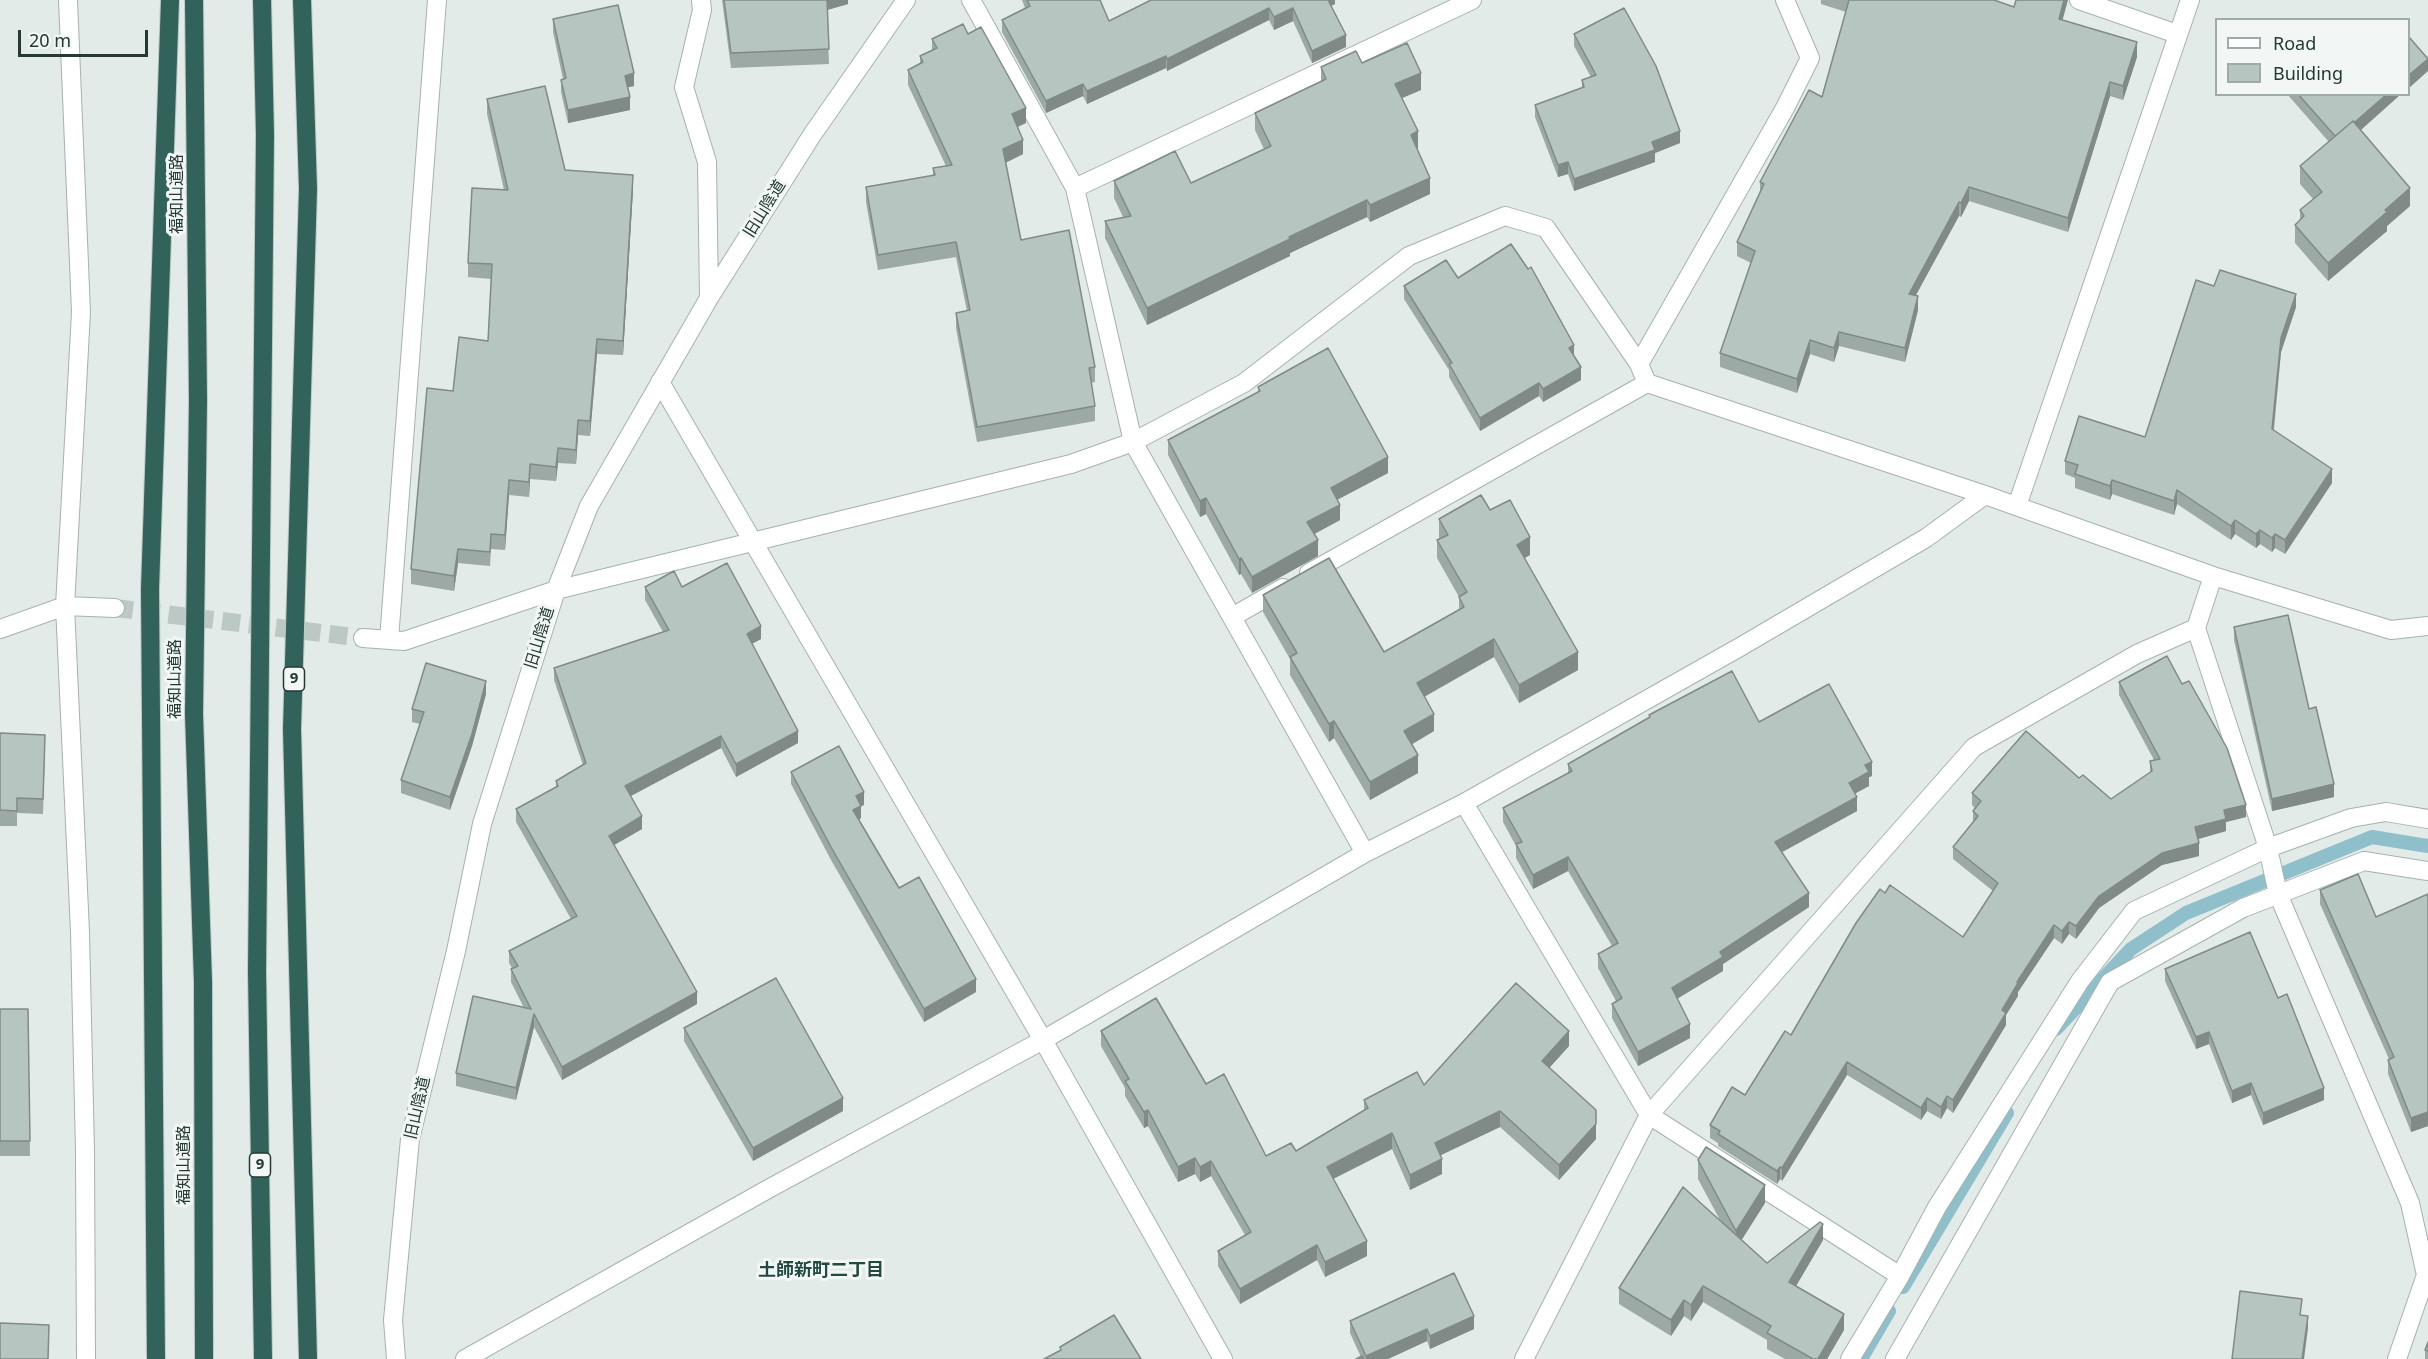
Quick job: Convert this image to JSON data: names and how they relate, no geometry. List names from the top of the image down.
{
  "streets": {
    "highway": ["福知山道路", "9"],
    "street": ["旧山陰道"]
  },
  "districts": ["土師新町二丁目"],
  "legend": ["Road", "Building"],
  "scale_bar": "20 m"
}
